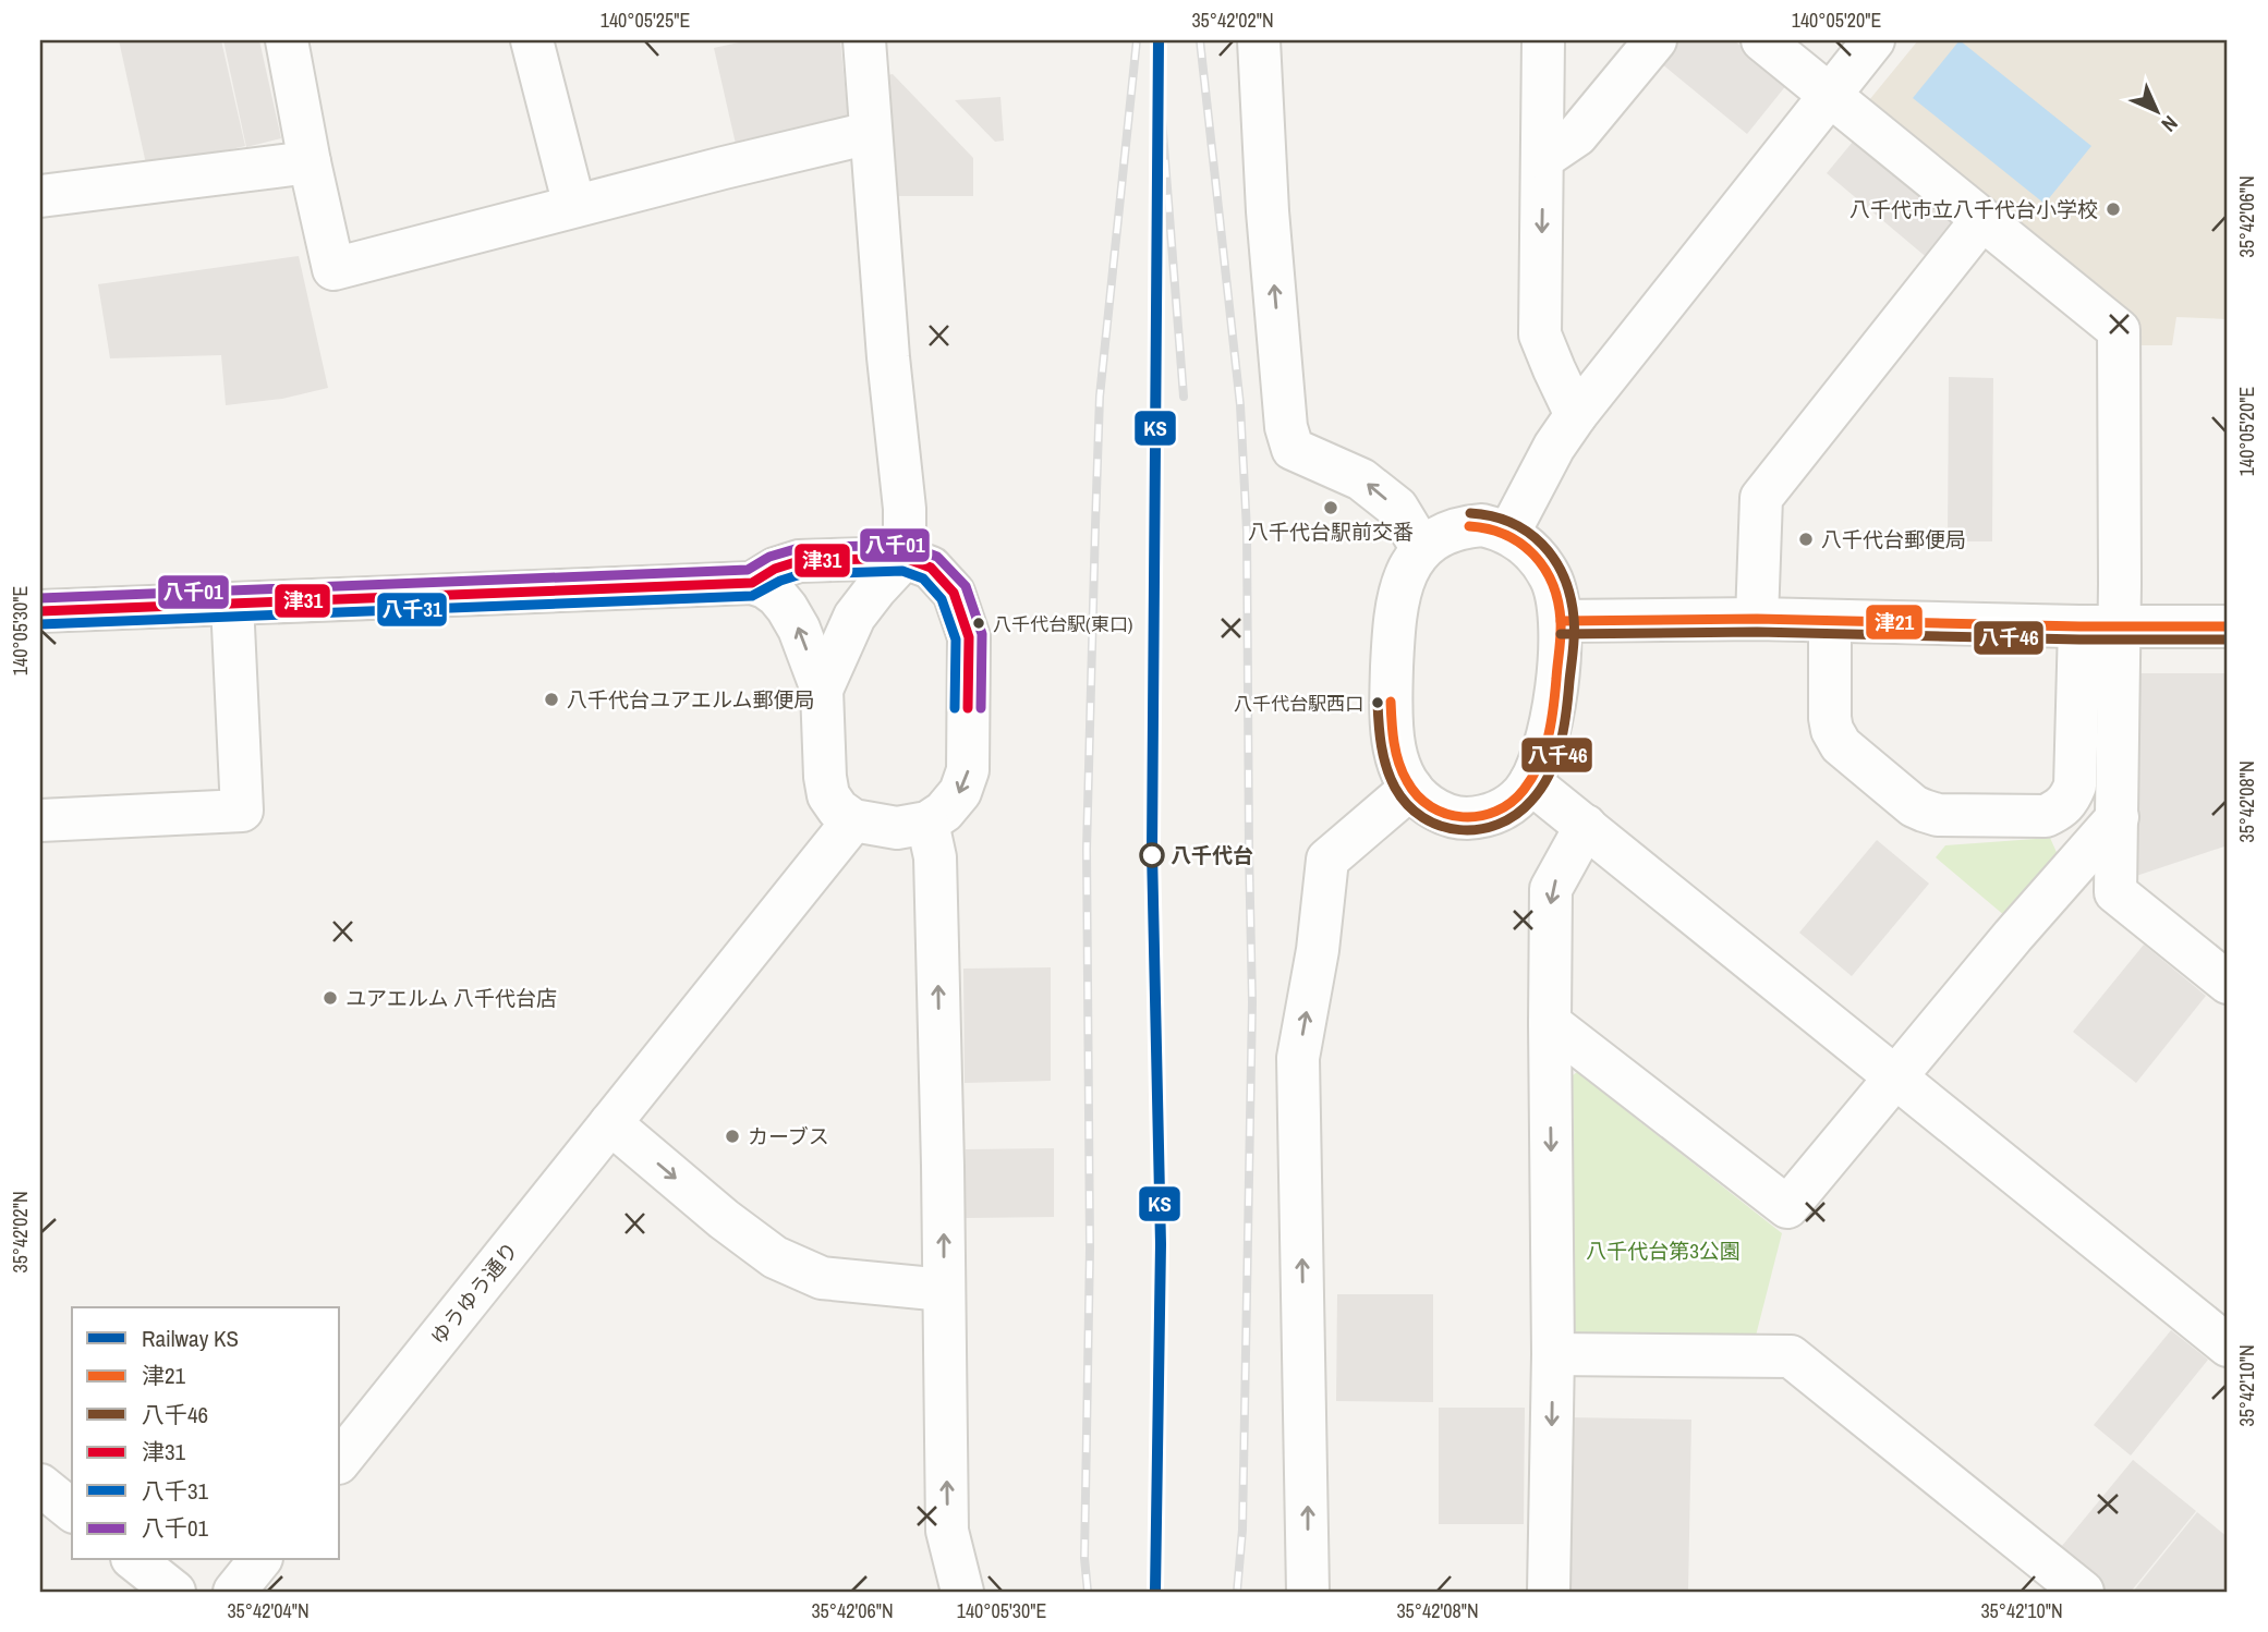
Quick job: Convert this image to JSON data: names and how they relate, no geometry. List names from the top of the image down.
{
  "streets": {
    "street": ["ゆうゆう通り"]
  },
  "parks": ["八千代台第3公園"],
  "places": [
    "八千代市立八千代台小学校",
    "八千代台駅前交番",
    "八千代台郵便局",
    "八千代台駅(東口)",
    "八千代台ユアエルム郵便局",
    "八千代台駅西口",
    "八千代台",
    "ユアエルム 八千代台店",
    "カーブス"
  ],
  "lines": [
    "rail line KS",
    "transit line 八千46",
    "transit line 津21",
    "transit line 八千01",
    "transit line 津31",
    "transit line 八千31"
  ],
  "legend": [
    "Railway KS",
    "津21",
    "八千46",
    "津31",
    "八千31",
    "八千01"
  ],
  "north": "bottom right",
  "coordinates": [
    "140°05'25\"E",
    "35°42'02\"N",
    "140°05'20\"E",
    "35°42'06\"N",
    "140°05'30\"E",
    "35°42'08\"N",
    "35°42'10\"N",
    "35°42'04\"N"
  ]
}
